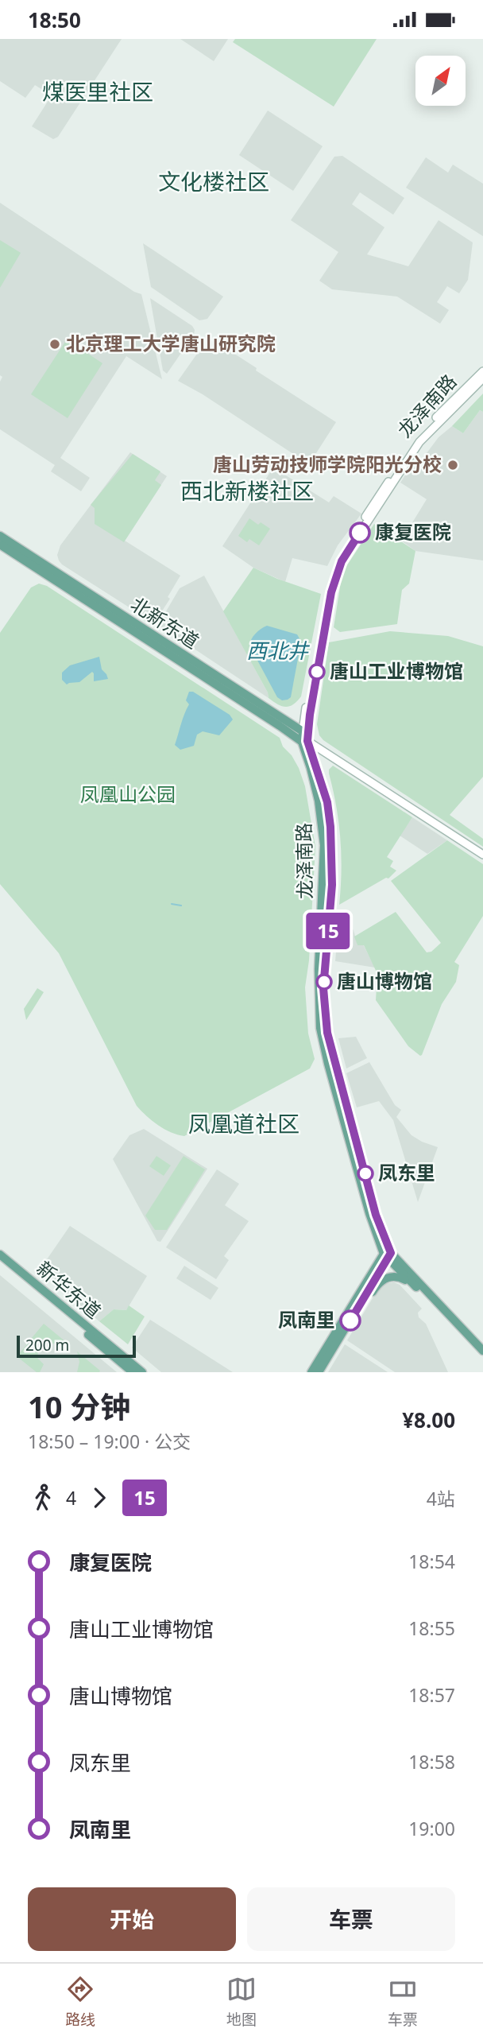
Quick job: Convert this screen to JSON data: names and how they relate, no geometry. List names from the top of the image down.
{
  "streets": {
    "main road": ["龙泽南路", "北新东道", "新华东道"]
  },
  "crossings": [
    ["龙泽南路", "北新东道"]
  ],
  "districts": [
    "煤医里社区",
    "文化楼社区",
    "西北新楼社区",
    "凤凰道社区"
  ],
  "water": ["西北井"],
  "parks": ["凤凰山公园"],
  "places": [
    "北京理工大学唐山研究院",
    "唐山劳动技师学院阳光分校",
    "康复医院",
    "唐山工业博物馆",
    "唐山博物馆",
    "凤东里",
    "凤南里"
  ],
  "lines": ["bus line 15"],
  "scale_bar": "200 m",
  "north": "top right",
  "page": {
    "status": "18:50",
    "on_map": "15",
    "scale": "200 m",
    "heading": ["10 分钟", "18:50 – 19:00 · 公交", "¥8.00"],
    "legs": ["4", "15", "4站"],
    "list": [
      {
        "name": "康复医院",
        "value": "18:54"
      },
      {
        "name": "唐山工业博物馆",
        "value": "18:55"
      },
      {
        "name": "唐山博物馆",
        "value": "18:57"
      },
      {
        "name": "凤东里",
        "value": "18:58"
      },
      {
        "name": "凤南里",
        "value": "19:00"
      }
    ],
    "buttons": ["开始", "车票"],
    "tabs": ["路线", "地图", "车票"]
  }
}
